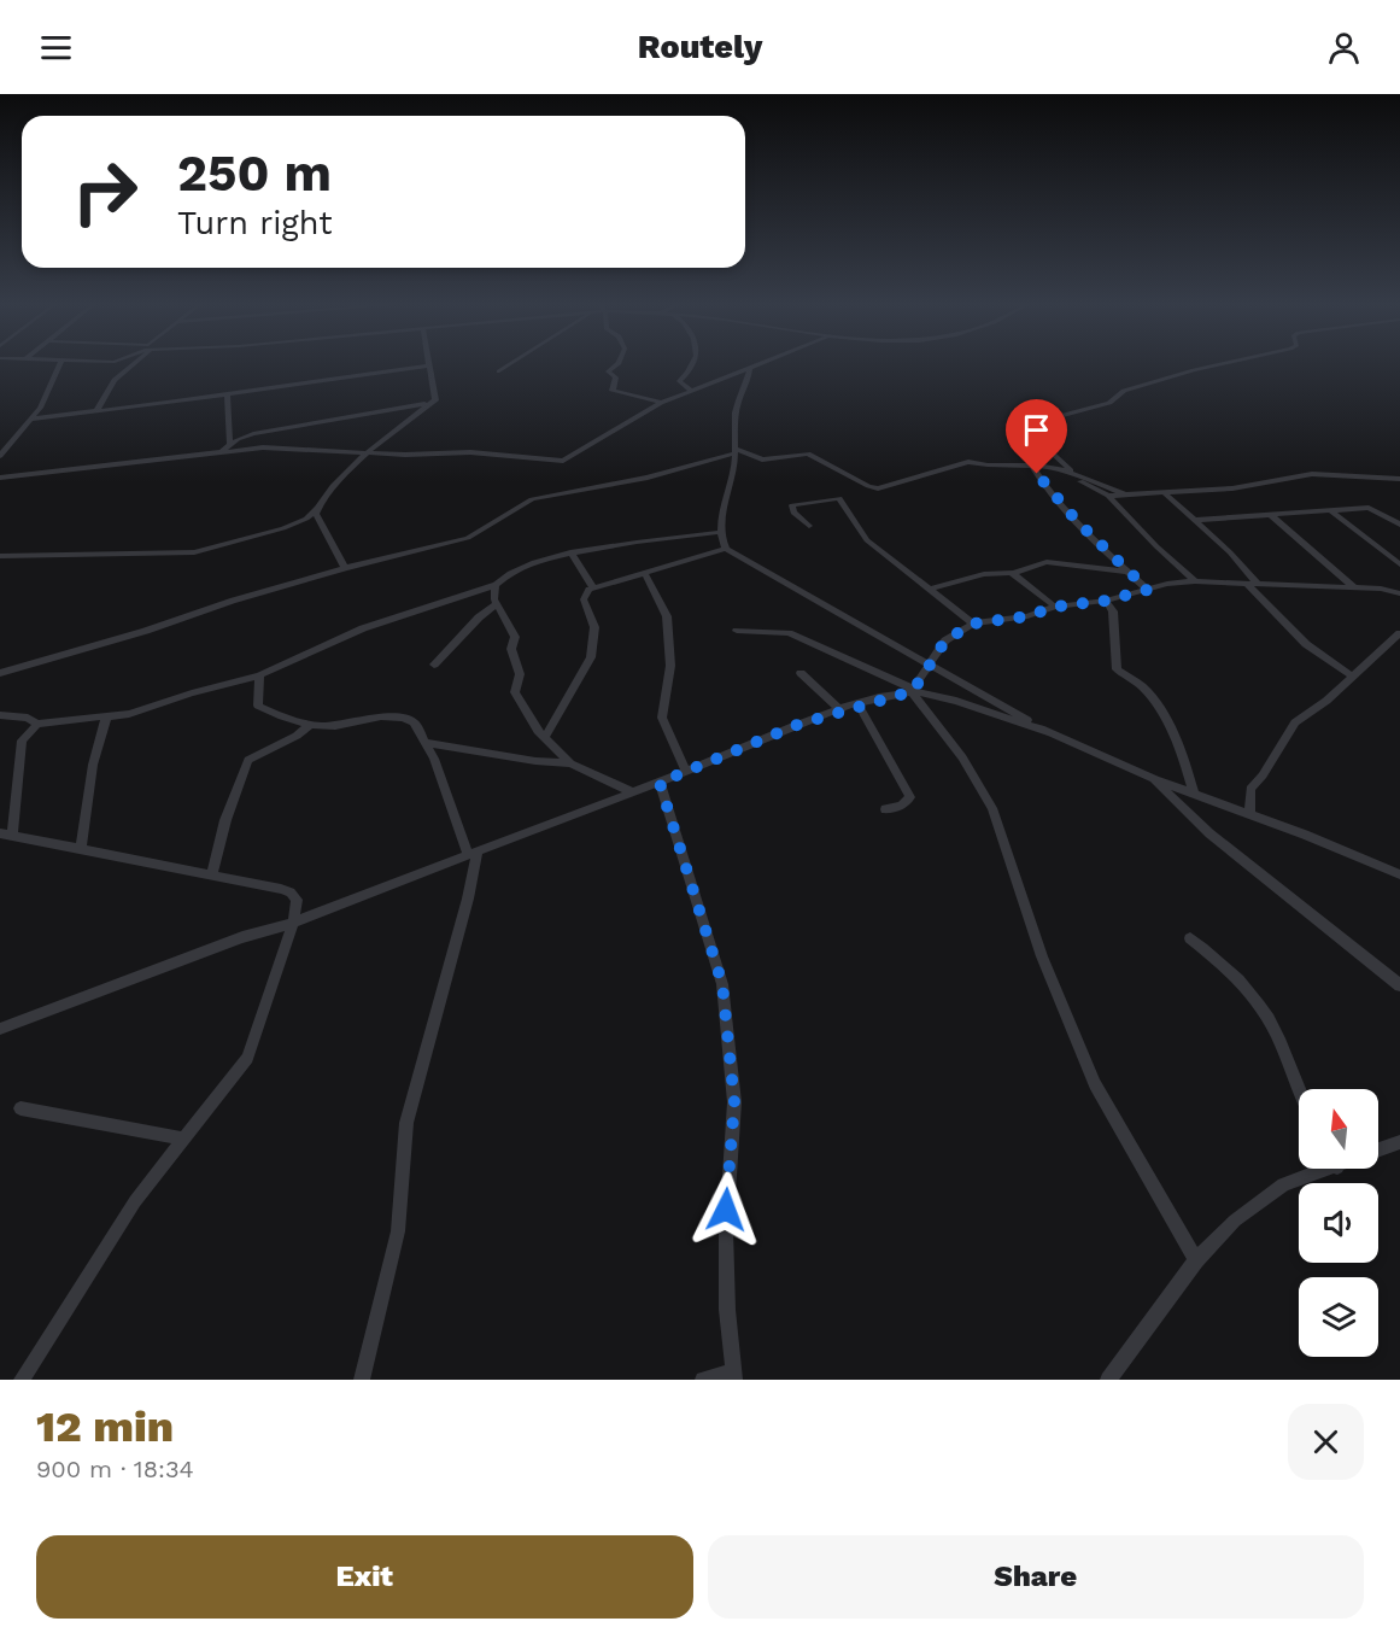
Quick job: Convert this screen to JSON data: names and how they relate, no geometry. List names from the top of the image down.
{
  "north": "top",
  "page": {
    "header": "Routely",
    "turn": ["250 m", "Turn right"],
    "heading": ["12 min", "900 m · 18:34"],
    "buttons": ["Exit", "Share"]
  }
}
